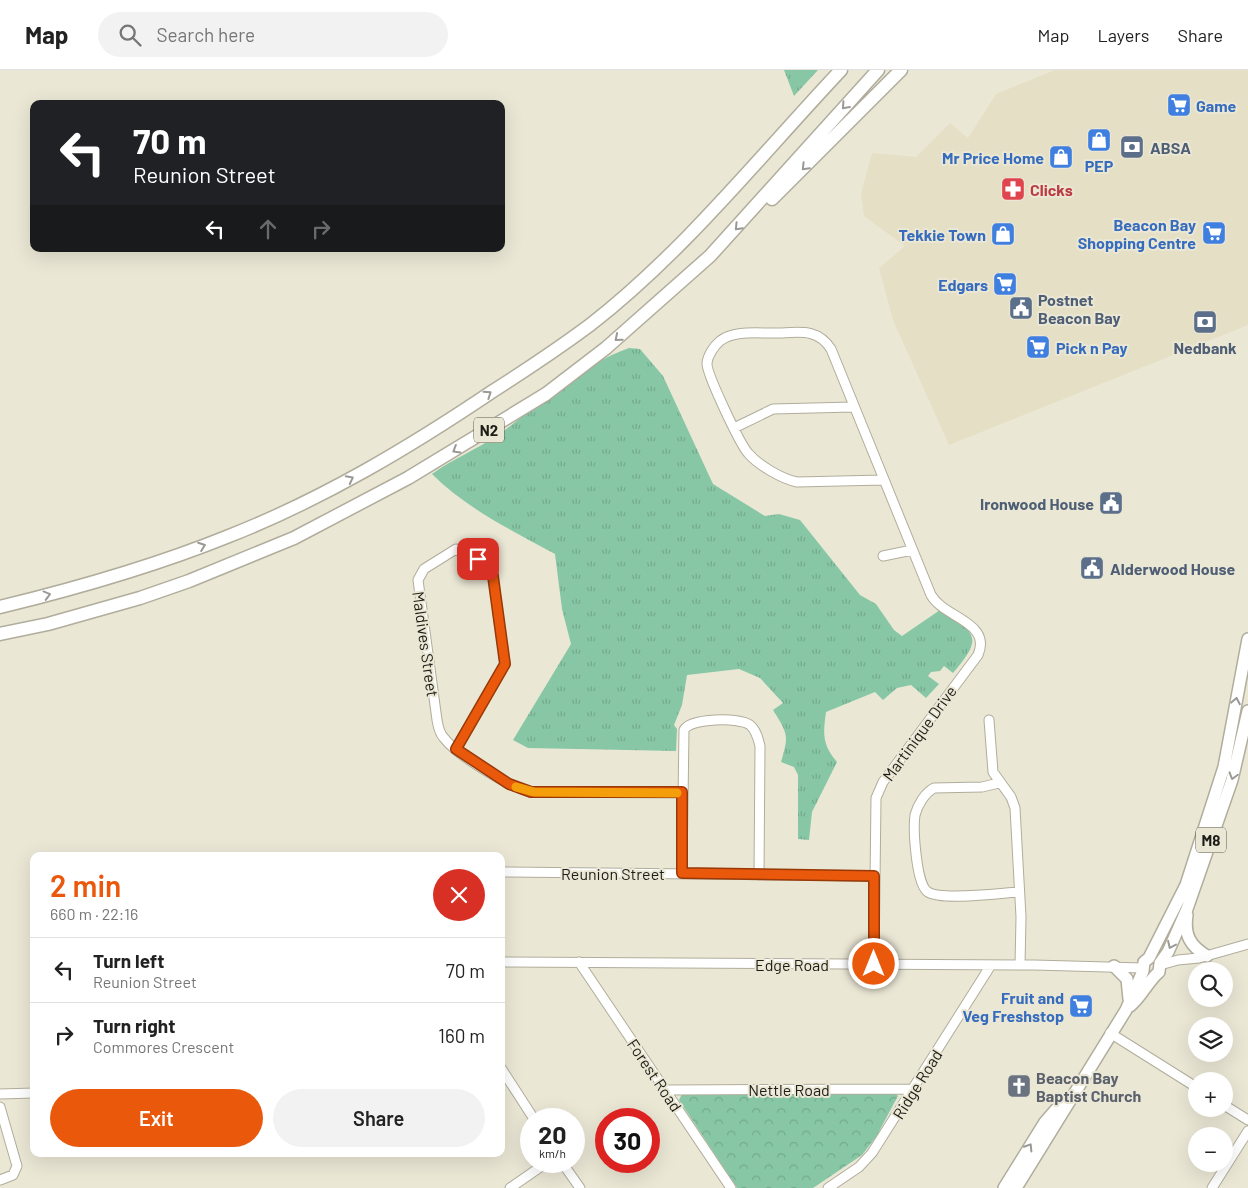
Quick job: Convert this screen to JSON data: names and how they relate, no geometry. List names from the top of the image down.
{
  "streets": {
    "highway": ["N2"],
    "main road": ["M8"],
    "street": [
      "Maldives Street",
      "Martinique Drive",
      "Reunion Street",
      "Edge Road",
      "Forest Road",
      "Ridge Road",
      "Nettle Road"
    ]
  },
  "crossings": [
    ["Martinique Drive", "Reunion Street"],
    ["Martinique Drive", "Edge Road"],
    ["M8", "Edge Road"],
    ["Edge Road", "Forest Road"],
    ["Edge Road", "Ridge Road"],
    ["Forest Road", "Nettle Road"],
    ["Ridge Road", "Nettle Road"]
  ],
  "places": {
    "supermarket": [
      "Game",
      "Beacon Bay Shopping Centre",
      "Edgars",
      "Pick n Pay",
      "Fruit and Veg Freshstop"
    ],
    "shop": ["PEP", "Mr Price Home", "Tekkie Town"],
    "bank": ["ABSA", "Nedbank"],
    "pharmacy": ["Clicks"],
    "public building": ["Postnet Beacon Bay", "Ironwood House", "Alderwood House"],
    "church": ["Beacon Bay Baptist Church"]
  },
  "page": {
    "header": "Map",
    "search": "Search here",
    "nav": ["Map", "Layers", "Share"],
    "turn": ["70 m", "Reunion Street"],
    "heading": ["2 min", "660 m · 22:16"],
    "list": [
      {
        "name": "Turn left",
        "note": "Reunion Street",
        "value": "70 m"
      },
      {
        "name": "Turn right",
        "note": "Commores Crescent",
        "value": "160 m"
      }
    ],
    "map_buttons": ["+", "−"],
    "buttons": ["Exit", "Share"],
    "speed": "20 km/h",
    "limit": "30"
  }
}
